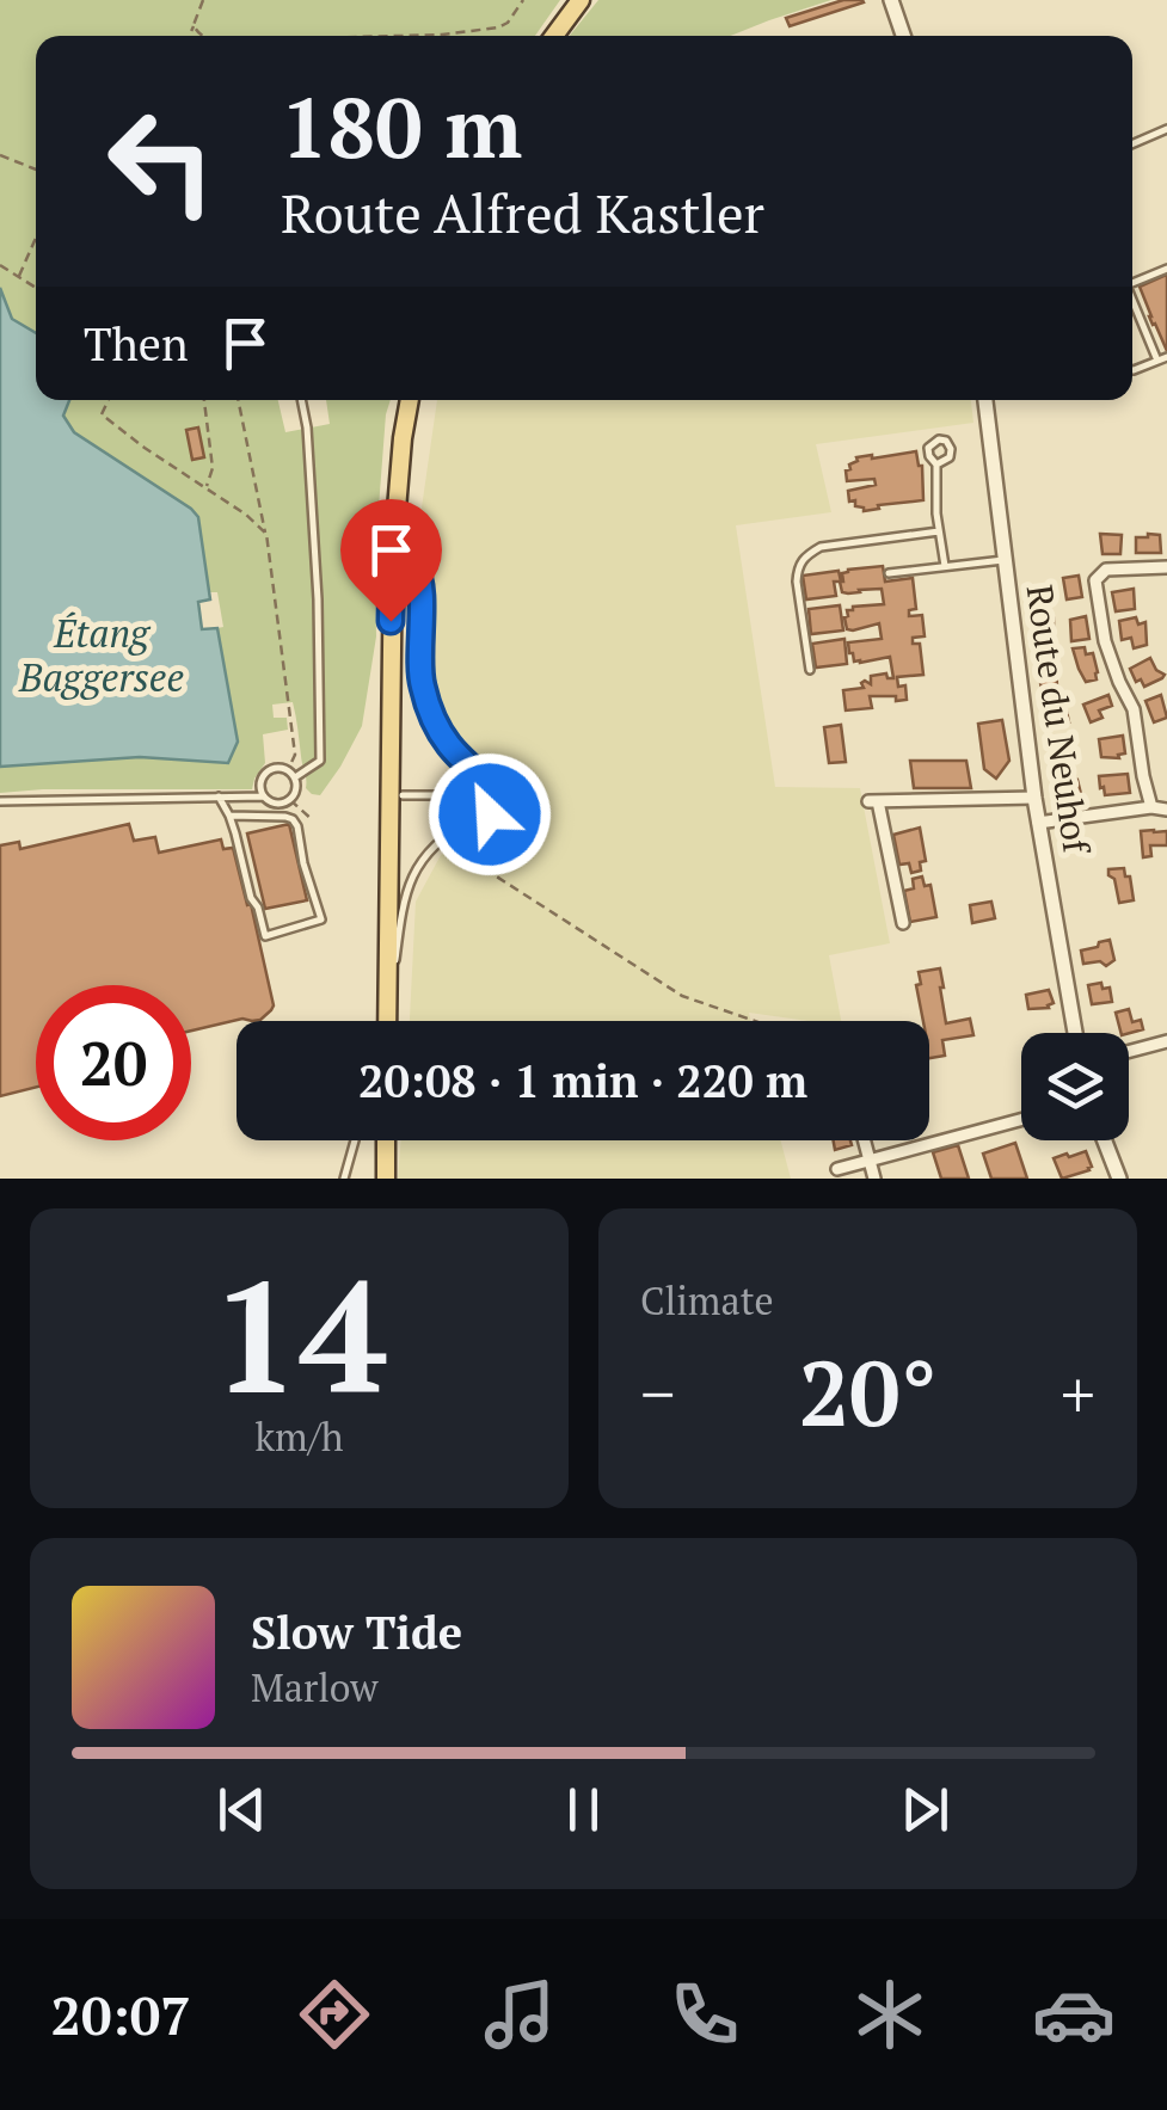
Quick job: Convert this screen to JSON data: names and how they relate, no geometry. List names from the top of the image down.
{
  "streets": {
    "street": ["Route du Neuhof"]
  },
  "water": ["Étang Baggersee"],
  "page": {
    "turn": ["180 m", "Route Alfred Kastler"],
    "then": "Then",
    "limit": "20",
    "trip": "20:08 · 1 min · 220 m",
    "tile": [
      ["14", "km/h"],
      "Climate"
    ],
    "heat": ["−", "20°", "+"],
    "song": ["Slow Tide", "Marlow"],
    "tabs": "20:07"
  }
}
